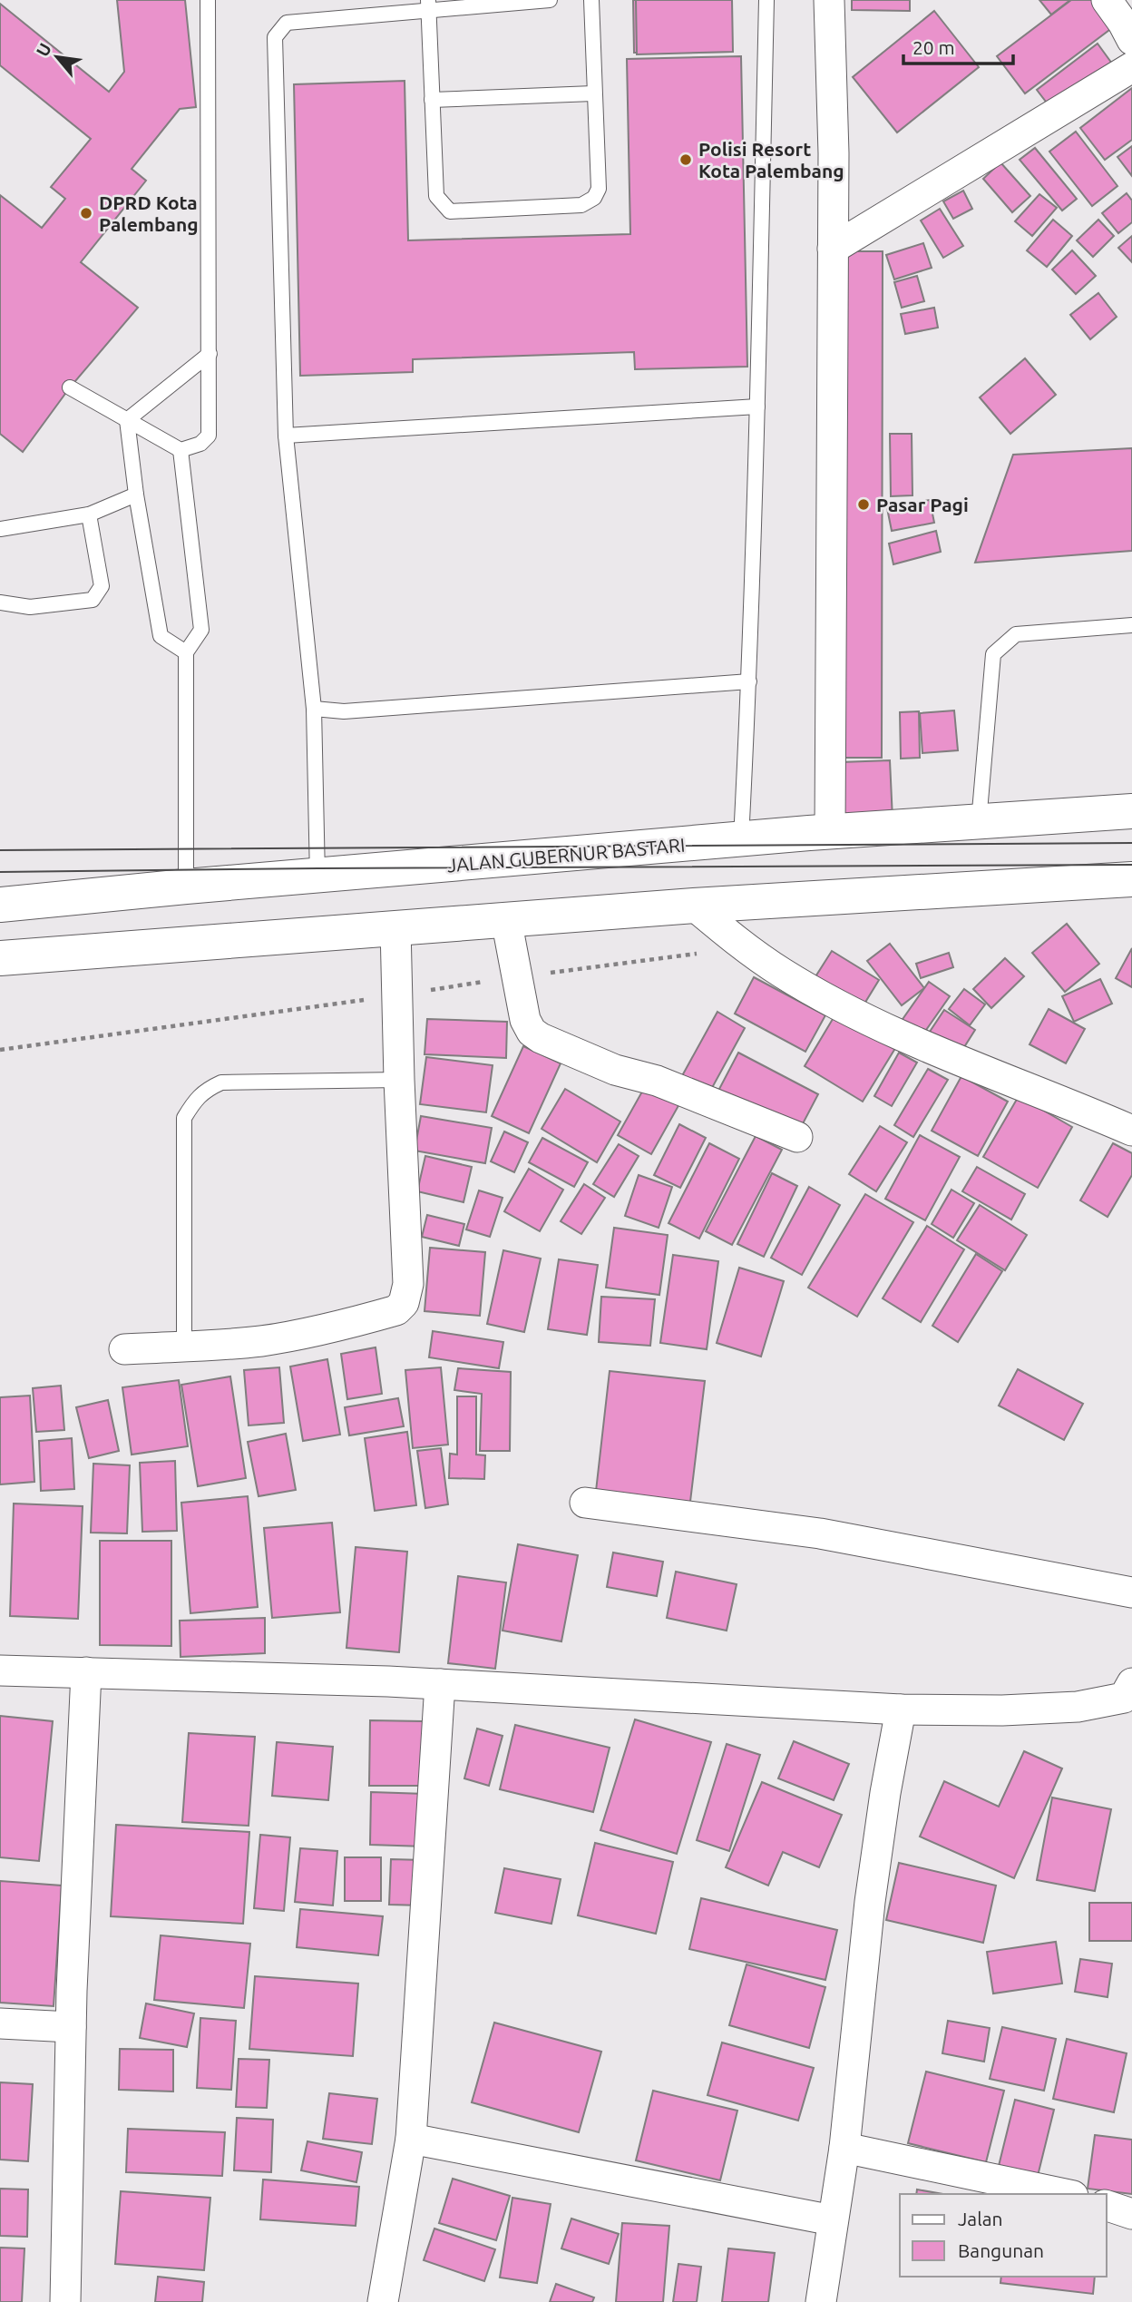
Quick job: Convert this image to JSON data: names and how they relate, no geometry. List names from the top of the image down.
{
  "streets": {
    "highway": ["JALAN GUBERNUR BASTARI"]
  },
  "places": ["Polisi Resort Kota Palembang", "DPRD Kota Palembang", "Pasar Pagi"],
  "legend": ["Jalan", "Bangunan"],
  "scale_bar": "20 m",
  "north": "top left"
}
